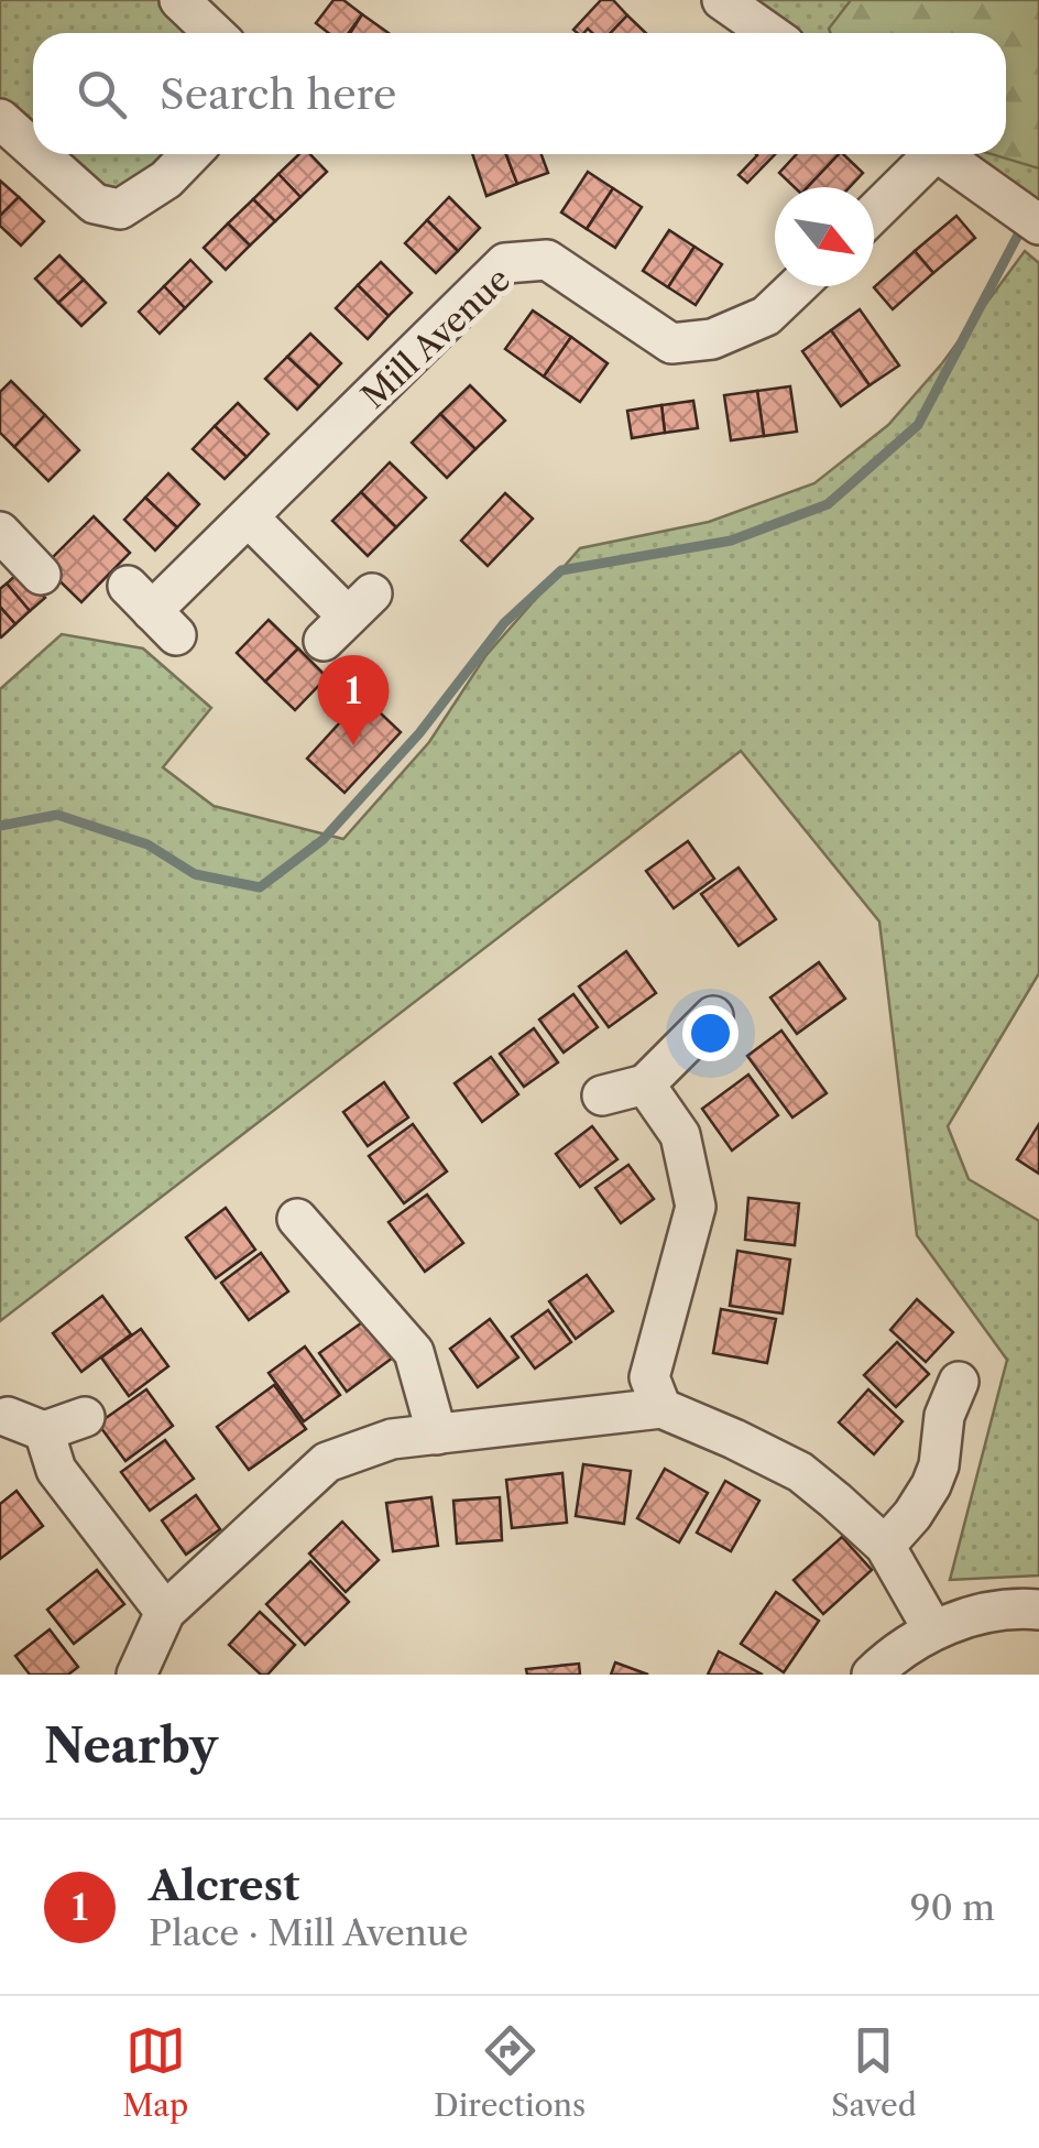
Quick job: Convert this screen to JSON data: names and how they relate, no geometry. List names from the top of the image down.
{
  "streets": {
    "street": ["Mill Avenue"]
  },
  "north": "bottom right",
  "page": {
    "search": "Search here",
    "pins": "1",
    "heading": "Nearby",
    "list": [
      {
        "mark": "1",
        "name": "Alcrest",
        "note": "Place · Mill Avenue",
        "value": "90 m"
      }
    ],
    "nav": ["Map", "Directions", "Saved"]
  }
}
